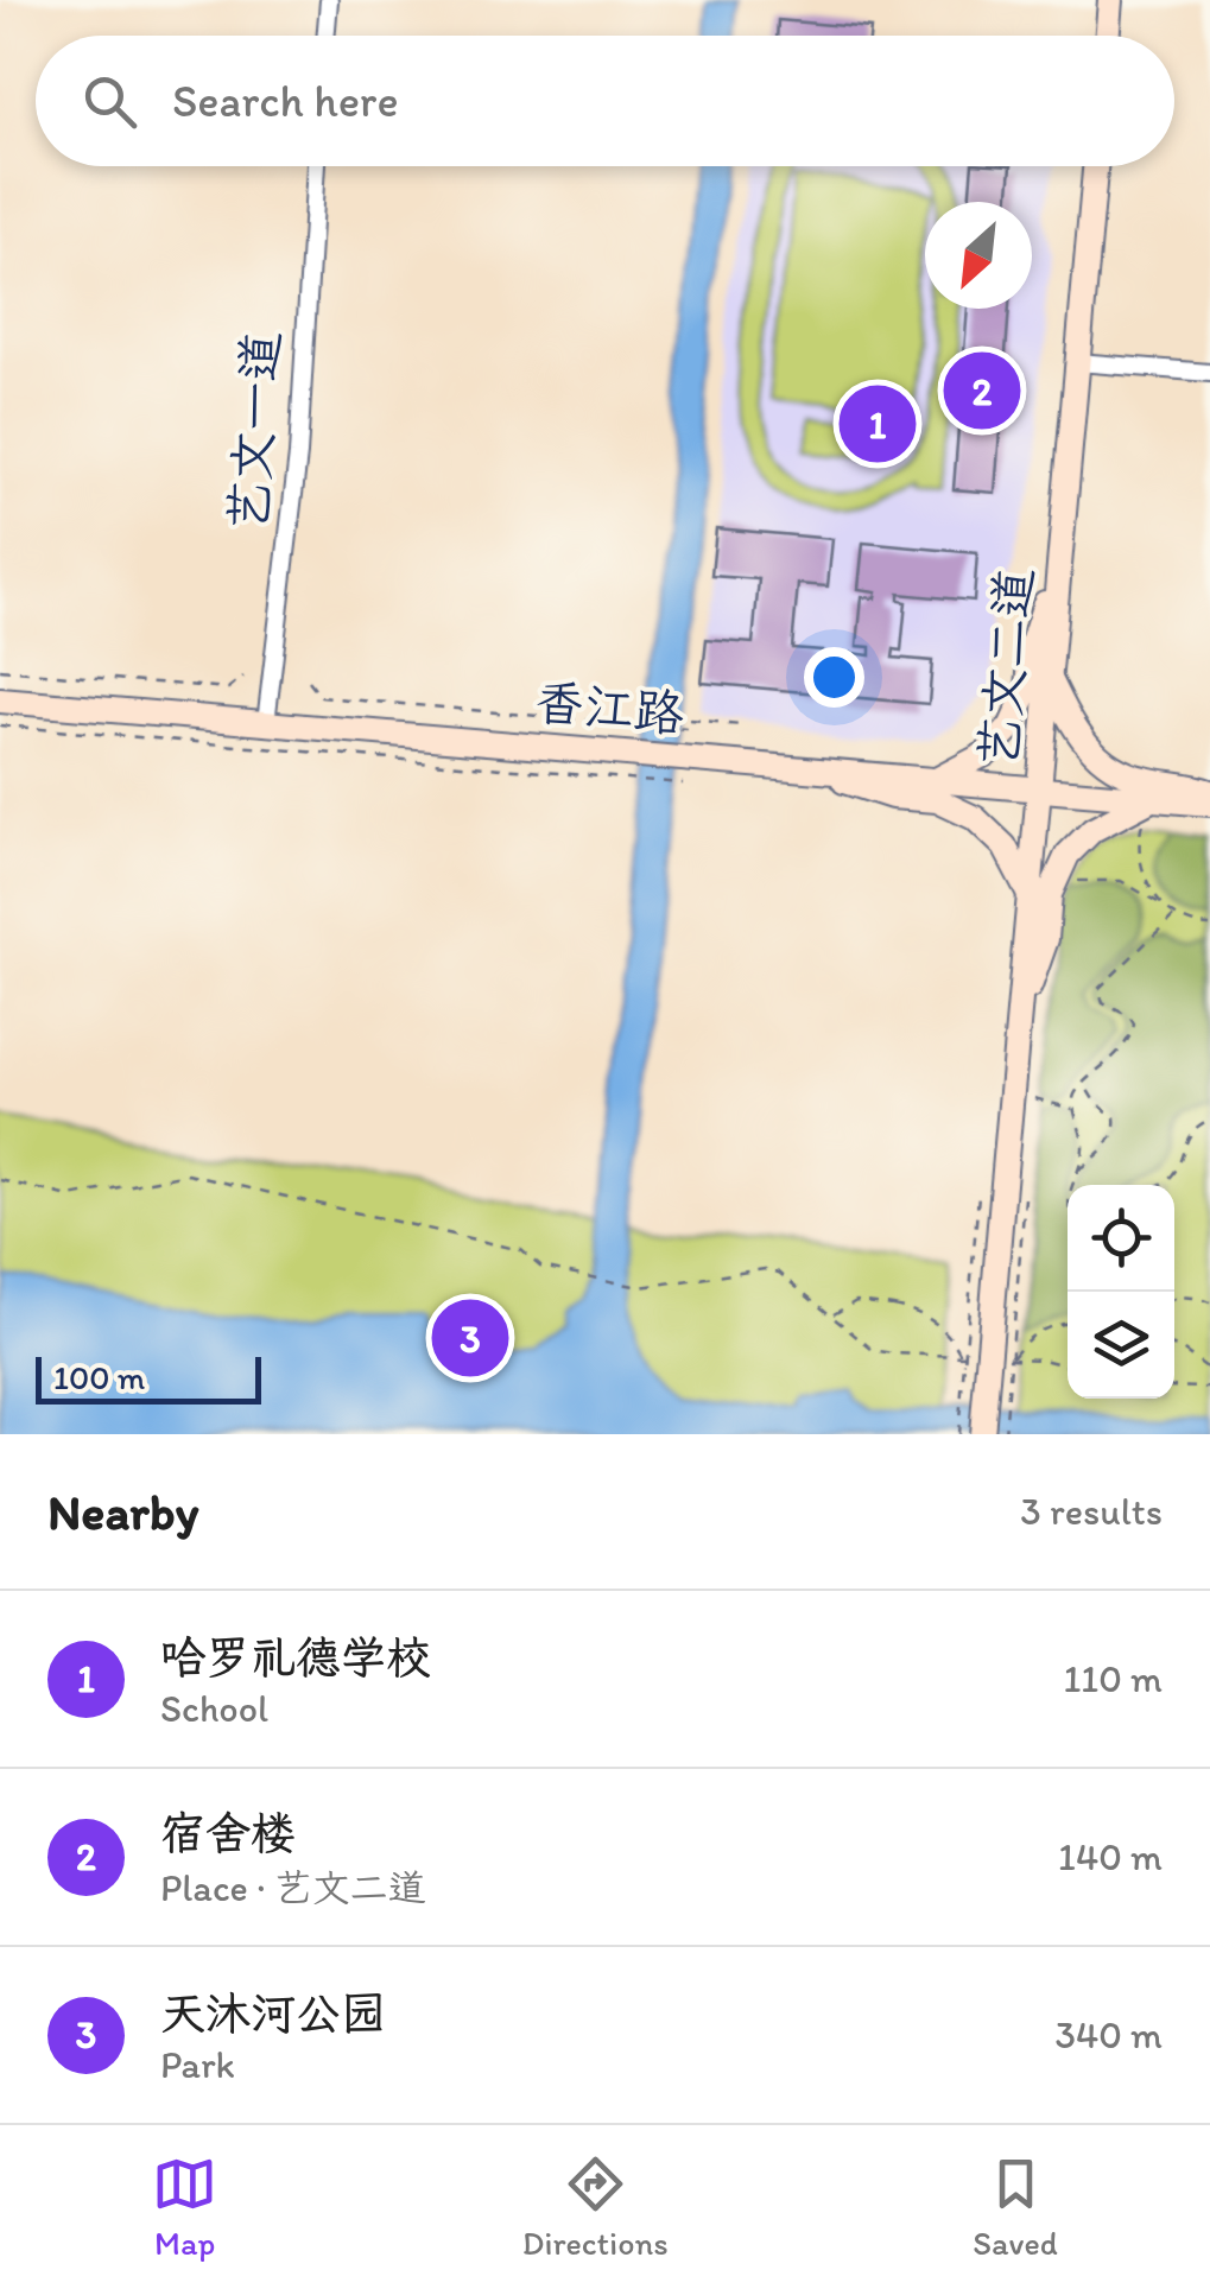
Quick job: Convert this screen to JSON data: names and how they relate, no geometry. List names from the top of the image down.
{
  "streets": {
    "main road": ["艺文二道", "香江路"],
    "street": ["艺文一道"]
  },
  "crossings": [
    ["艺文一道", "香江路"],
    ["艺文二道", "香江路"]
  ],
  "scale_bar": "100 m",
  "north": "bottom left",
  "page": {
    "search": "Search here",
    "pins": ["2", "1", "3"],
    "scale": "100 m",
    "heading": ["Nearby", "3 results"],
    "list": [
      {
        "mark": "1",
        "name": "哈罗礼德学校",
        "note": "School",
        "value": "110 m"
      },
      {
        "mark": "2",
        "name": "宿舍楼",
        "note": "Place · 艺文二道",
        "value": "140 m"
      },
      {
        "mark": "3",
        "name": "天沐河公园",
        "note": "Park",
        "value": "340 m"
      }
    ],
    "nav": ["Map", "Directions", "Saved"]
  }
}
